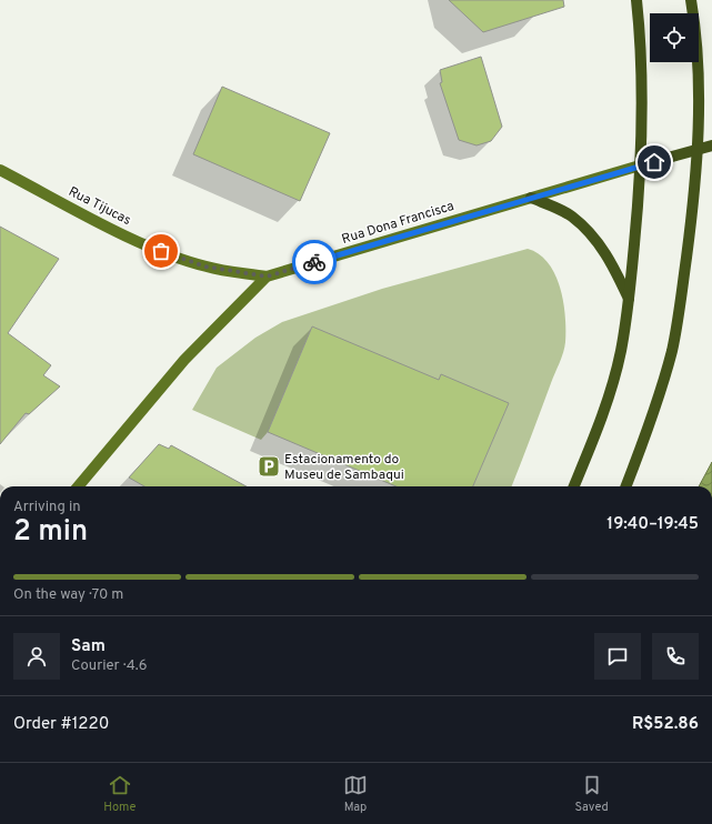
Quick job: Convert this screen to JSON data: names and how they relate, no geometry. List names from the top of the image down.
{
  "streets": {
    "main road": ["Rua Tijucas", "Rua Dona Francisca"]
  },
  "crossings": [
    ["Rua Tijucas", "Rua Dona Francisca"]
  ],
  "places": {
    "parking": ["Estacionamento do Museu de Sambaqui"]
  },
  "page": {
    "heading": ["2 min", "Arriving in", "19:40–19:45"],
    "panel": [
      "Sam",
      "Courier · 4.6",
      "Order #1220",
      "R$52.86"
    ],
    "bar": "On the way · 70 m",
    "tabs": ["Home", "Map", "Saved"]
  }
}
